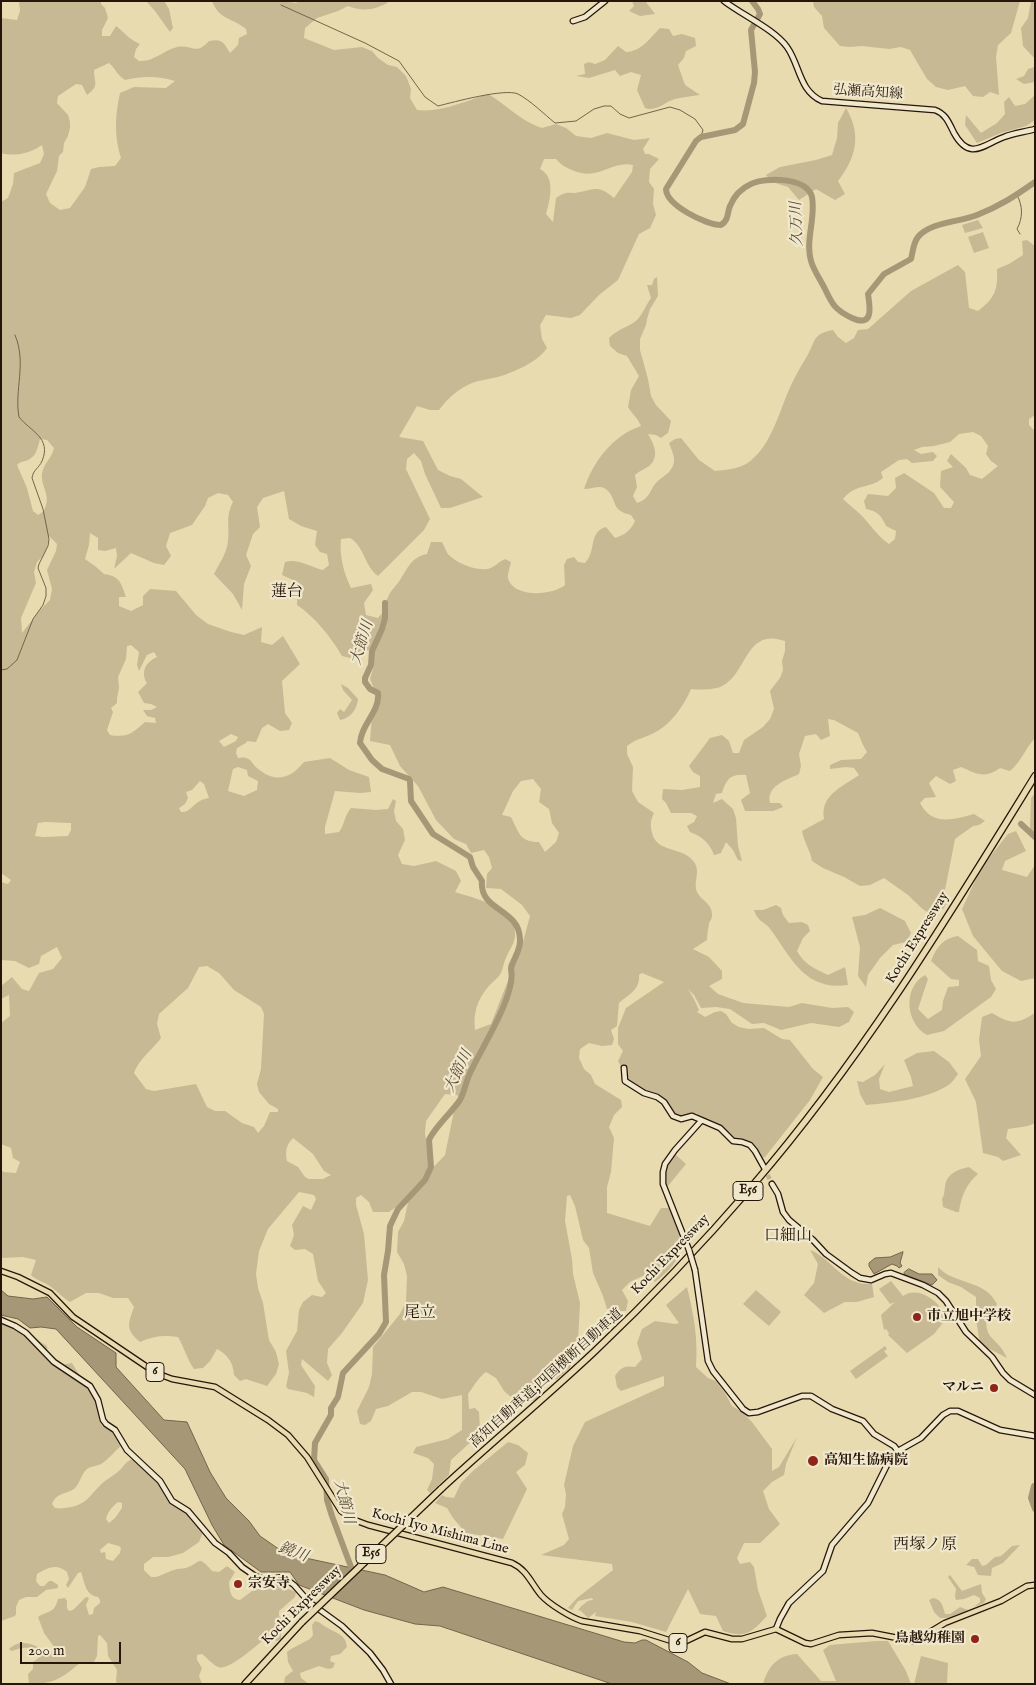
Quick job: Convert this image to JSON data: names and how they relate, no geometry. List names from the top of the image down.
{
  "streets": {
    "highway": ["Kochi Expressway", "E56", "高知自動車道;四国横断自動車道"],
    "main road": ["6", "Kochi Iyo Mishima Line"],
    "street": ["弘瀬高知線"]
  },
  "crossings": [
    ["Kochi Expressway", "高知自動車道;四国横断自動車道"]
  ],
  "districts": [
    "蓮台",
    "口細山",
    "尾立",
    "西塚ノ原"
  ],
  "water": ["久万川", "大節川", "鏡川"],
  "places": [
    "市立旭中学校",
    "マルニ",
    "高知生協病院",
    "宗安寺",
    "鳥越幼稚園"
  ],
  "scale_bar": "200 m"
}
